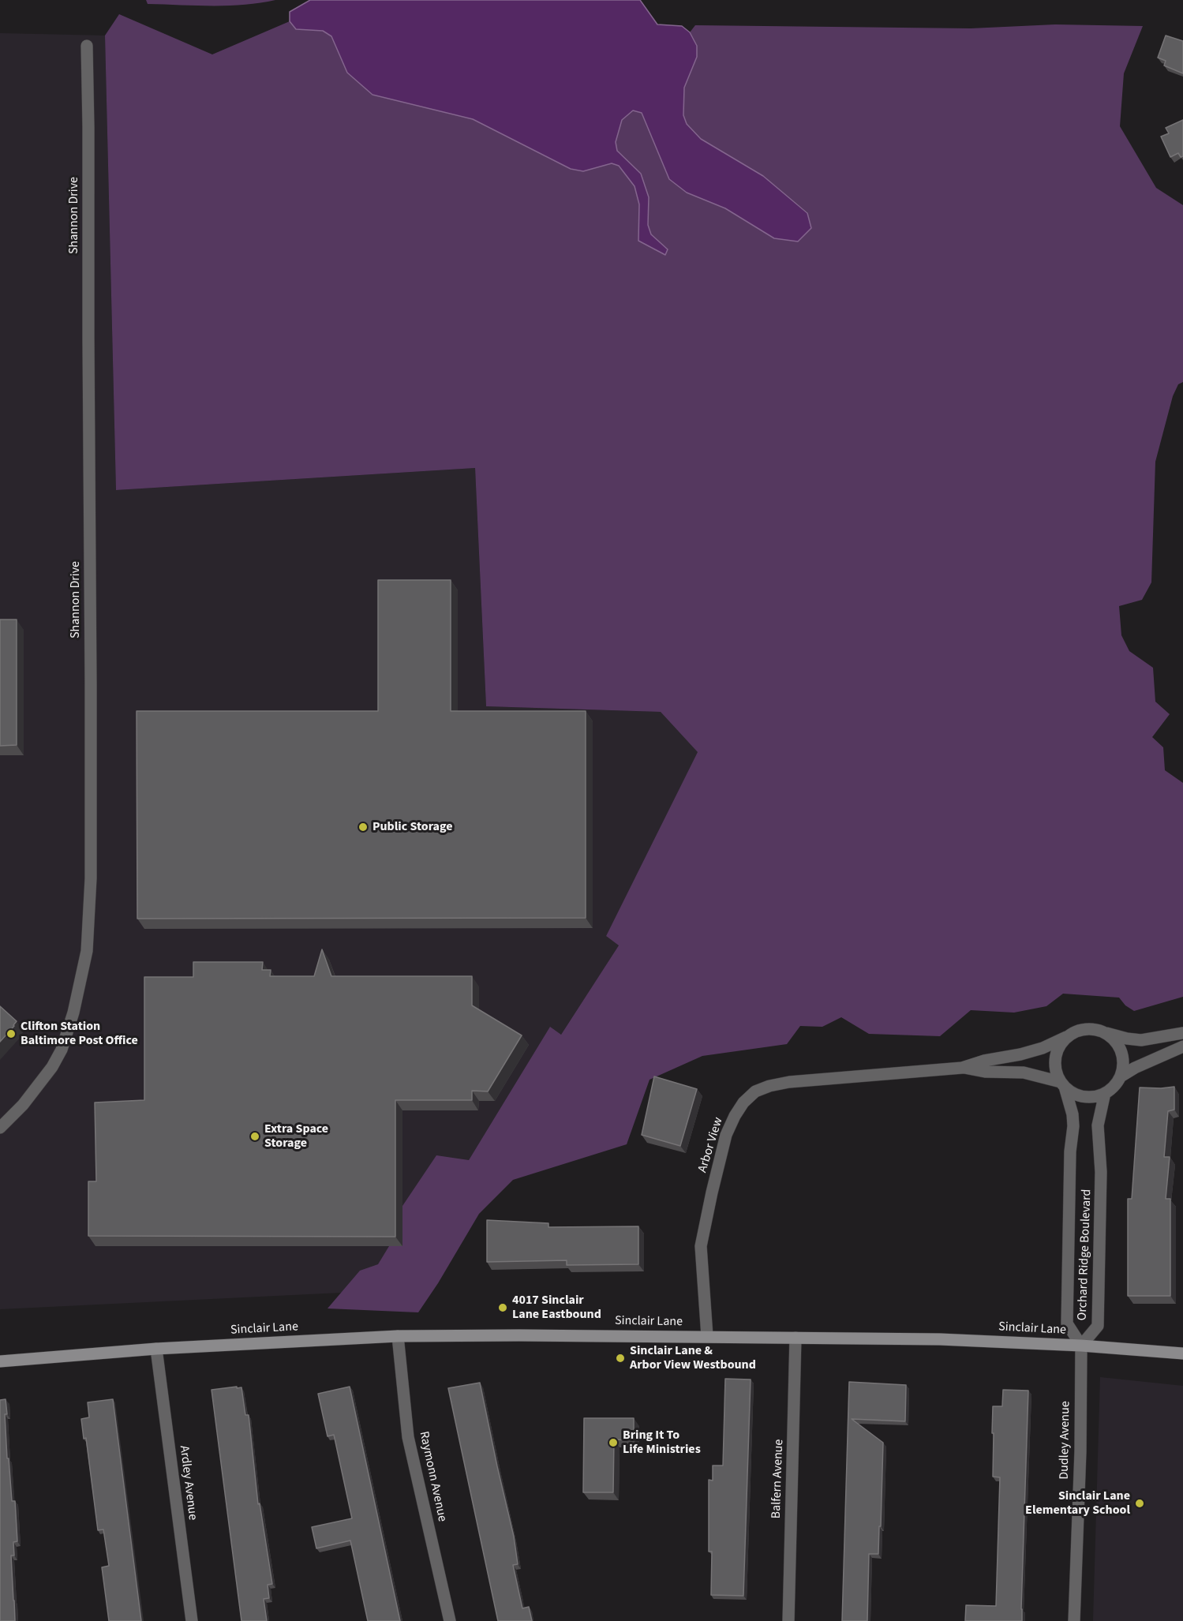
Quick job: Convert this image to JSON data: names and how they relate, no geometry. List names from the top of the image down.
{
  "streets": {
    "main road": ["Sinclair Lane"],
    "street": [
      "Shannon Drive",
      "Arbor View",
      "Orchard Ridge Boulevard",
      "Dudley Avenue",
      "Raymonn Avenue",
      "Balfern Avenue",
      "Ardley Avenue"
    ]
  },
  "crossings": [
    ["Arbor View", "Orchard Ridge Boulevard"],
    ["Arbor View", "Sinclair Lane"],
    ["Orchard Ridge Boulevard", "Sinclair Lane"],
    ["Orchard Ridge Boulevard", "Dudley Avenue"],
    ["Sinclair Lane", "Dudley Avenue"],
    ["Sinclair Lane", "Raymonn Avenue"],
    ["Sinclair Lane", "Balfern Avenue"],
    ["Sinclair Lane", "Ardley Avenue"]
  ],
  "places": [
    "Public Storage",
    "Clifton Station Baltimore Post Office",
    "Extra Space Storage",
    "4017 Sinclair Lane Eastbound",
    "Sinclair Lane & Arbor View Westbound",
    "Bring It To Life Ministries",
    "Sinclair Lane Elementary School"
  ]
}
